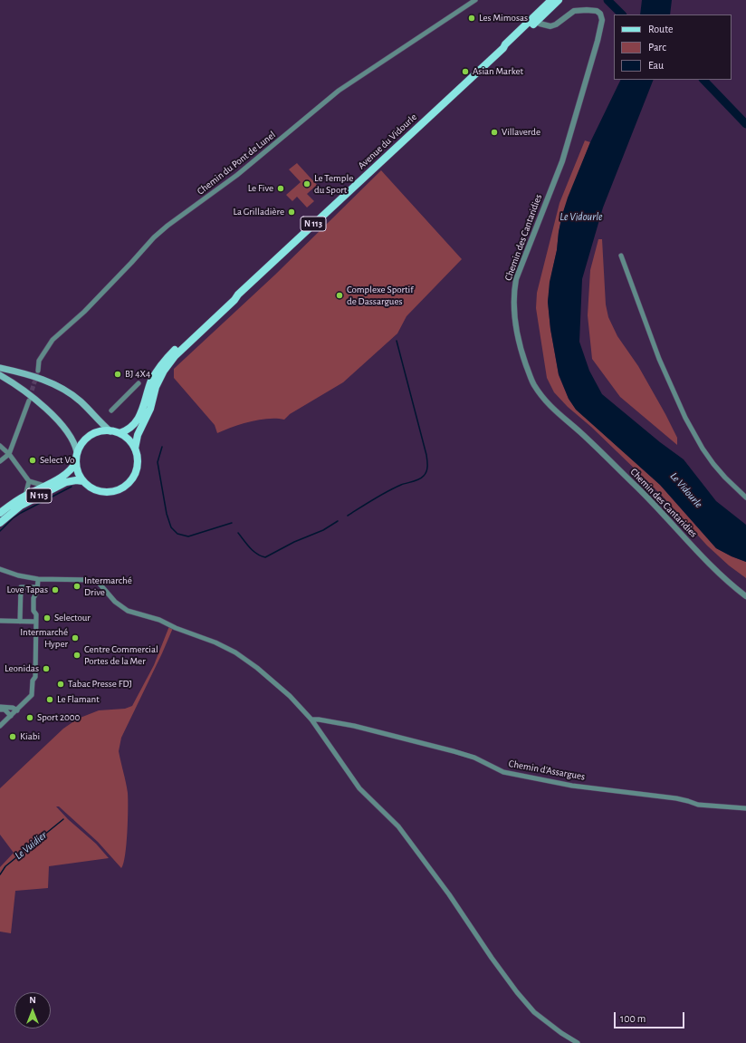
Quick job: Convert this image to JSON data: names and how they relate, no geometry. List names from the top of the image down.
{
  "streets": {
    "main road": ["Avenue du Vidourle", "N 113"],
    "street": ["Chemin du Pont de Lunel", "Chemin des Cantaridies", "Chemin d'Assargues"]
  },
  "crossings": [
    ["Avenue du Vidourle", "N 113"],
    ["Avenue du Vidourle", "Chemin des Cantaridies"]
  ],
  "water": ["Le Vidourle", "Le Vuidier"],
  "places": [
    "Les Mimosas",
    "Asian Market",
    "Villaverde",
    "Le Temple du Sport",
    "Le Five",
    "La Grilladière",
    "Complexe Sportif de Dassargues",
    "BJ 4X4",
    "Select Vo",
    "Intermarché Drive",
    "Love Tapas",
    "Selectour",
    "Intermarché Hyper",
    "Centre Commercial Portes de la Mer",
    "Leonidas",
    "Tabac Presse FDJ",
    "Le Flamant",
    "Sport 2000",
    "Kiabi"
  ],
  "legend": ["Route", "Parc", "Eau"],
  "scale_bar": "100 m",
  "north": "top"
}
